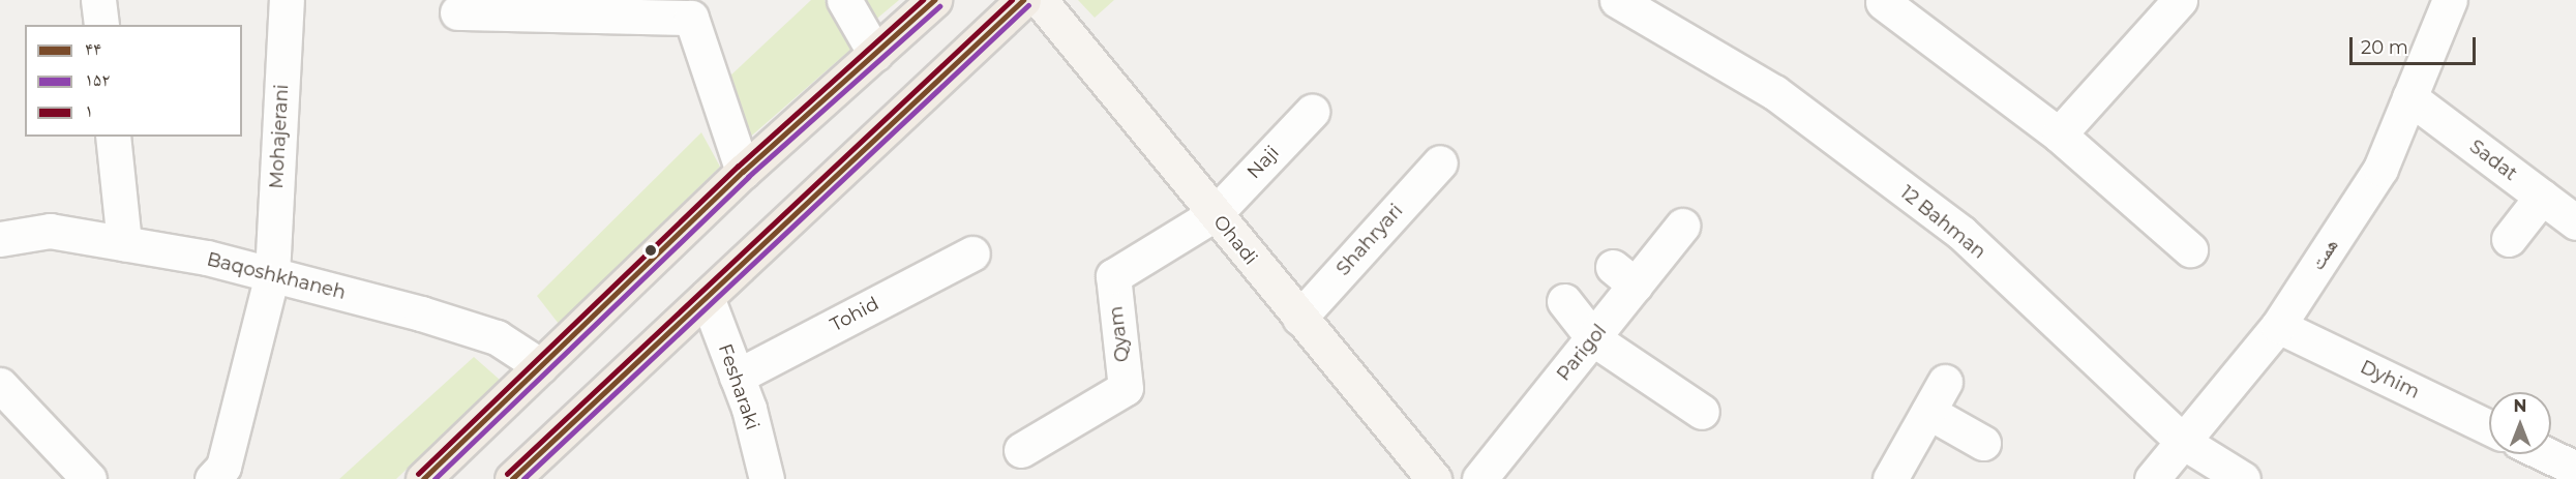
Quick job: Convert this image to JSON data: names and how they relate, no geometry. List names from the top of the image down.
{
  "streets": {
    "main road": ["Ohadi"],
    "street": [
      "Mohajerani",
      "Sadat",
      "Naji",
      "12 Bahman",
      "Shahryari",
      "همت",
      "Baqoshkhaneh",
      "Tohid",
      "Qyam",
      "Parigol",
      "Dyhim",
      "Fesharaki"
    ]
  },
  "crossings": [
    ["Mohajerani", "Baqoshkhaneh"],
    ["Sadat", "همت"],
    ["Naji", "Ohadi"],
    ["Naji", "Qyam"],
    ["12 Bahman", "همت"],
    ["Ohadi", "Shahryari"],
    ["Ohadi", "Qyam"],
    ["همت", "Dyhim"],
    ["Tohid", "Fesharaki"]
  ],
  "lines": ["transit line ۴۴", "transit line ۱", "transit line ۱۵۲"],
  "legend": ["۴۴", "۱۵۲", "۱"],
  "scale_bar": "20 m",
  "north": "top"
}
